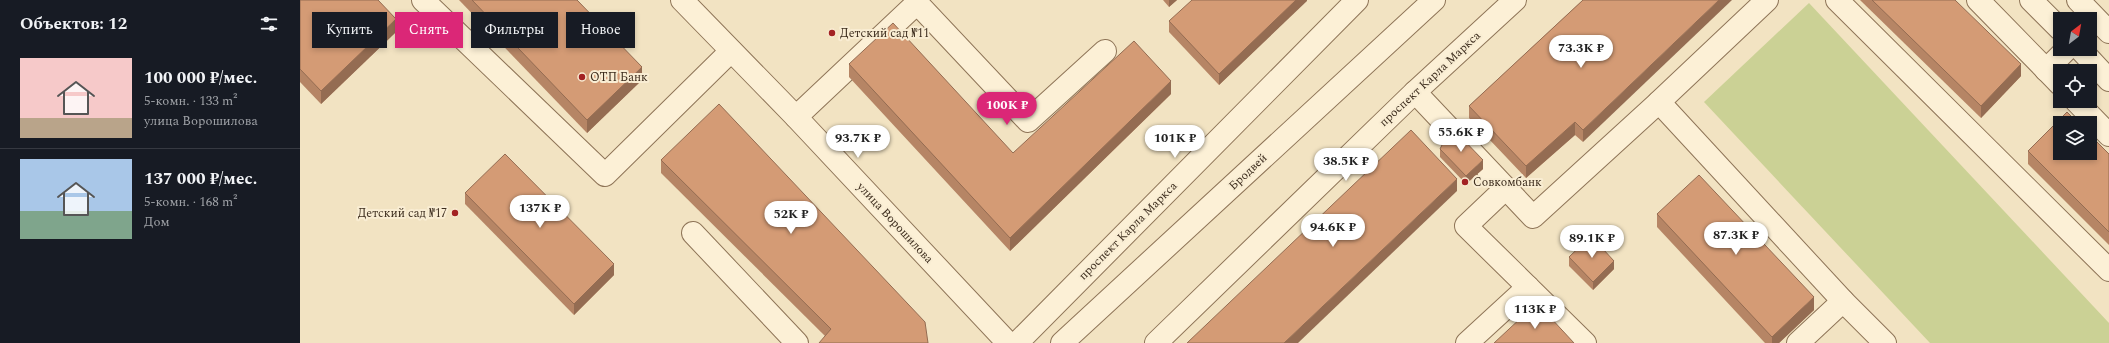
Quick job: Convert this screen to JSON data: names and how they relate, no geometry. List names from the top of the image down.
{
  "streets": {
    "street": ["проспект Карла Маркса", "Бродвей", "улица Ворошилова"]
  },
  "places": [
    "Детский сад №11",
    "ОТП Банк",
    "Совкомбанк",
    "Детский сад №17"
  ],
  "north": "top right",
  "page": {
    "heading": "Объектов: 12",
    "chip": [
      "Купить",
      "Снять",
      "Фильтры",
      "Новое"
    ],
    "price": [
      "73.3K ₽",
      "100K ₽",
      "55.6K ₽",
      "93.7K ₽",
      "101K ₽",
      "38.5K ₽",
      "137K ₽",
      "52K ₽",
      "94.6K ₽",
      "87.3K ₽",
      "89.1K ₽",
      "113K ₽"
    ],
    "list": [
      {
        "name": "100 000 ₽/мес.",
        "note": "5-комн. · 133 m² · улица Ворошилова"
      },
      {
        "name": "137 000 ₽/мес.",
        "note": "5-комн. · 168 m² · Дом"
      }
    ]
  }
}
